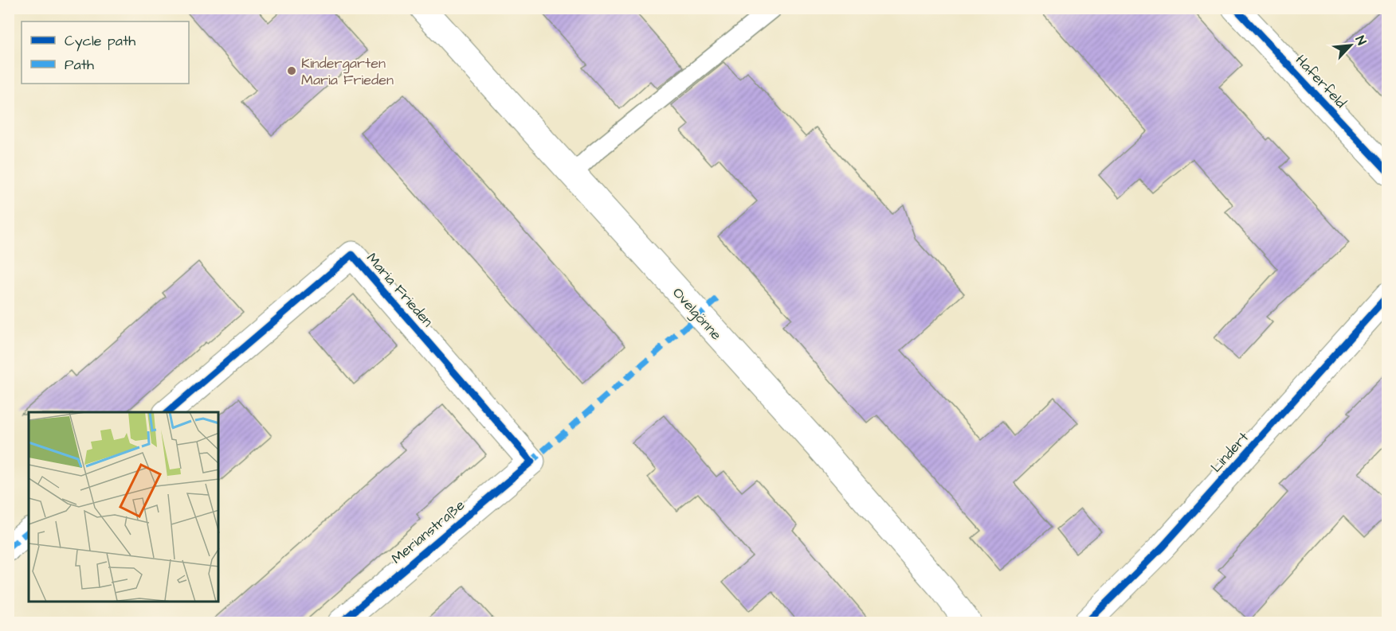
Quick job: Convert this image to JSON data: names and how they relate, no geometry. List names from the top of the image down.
{
  "streets": {
    "street": [
      "Haferfeld",
      "Maria Frieden",
      "Ovelgönne",
      "Lindert",
      "Merianstraße"
    ]
  },
  "crossings": [
    ["Maria Frieden", "Merianstraße"]
  ],
  "places": ["Kindergarten Maria Frieden"],
  "legend": ["Cycle path", "Path"],
  "north": "top right"
}
